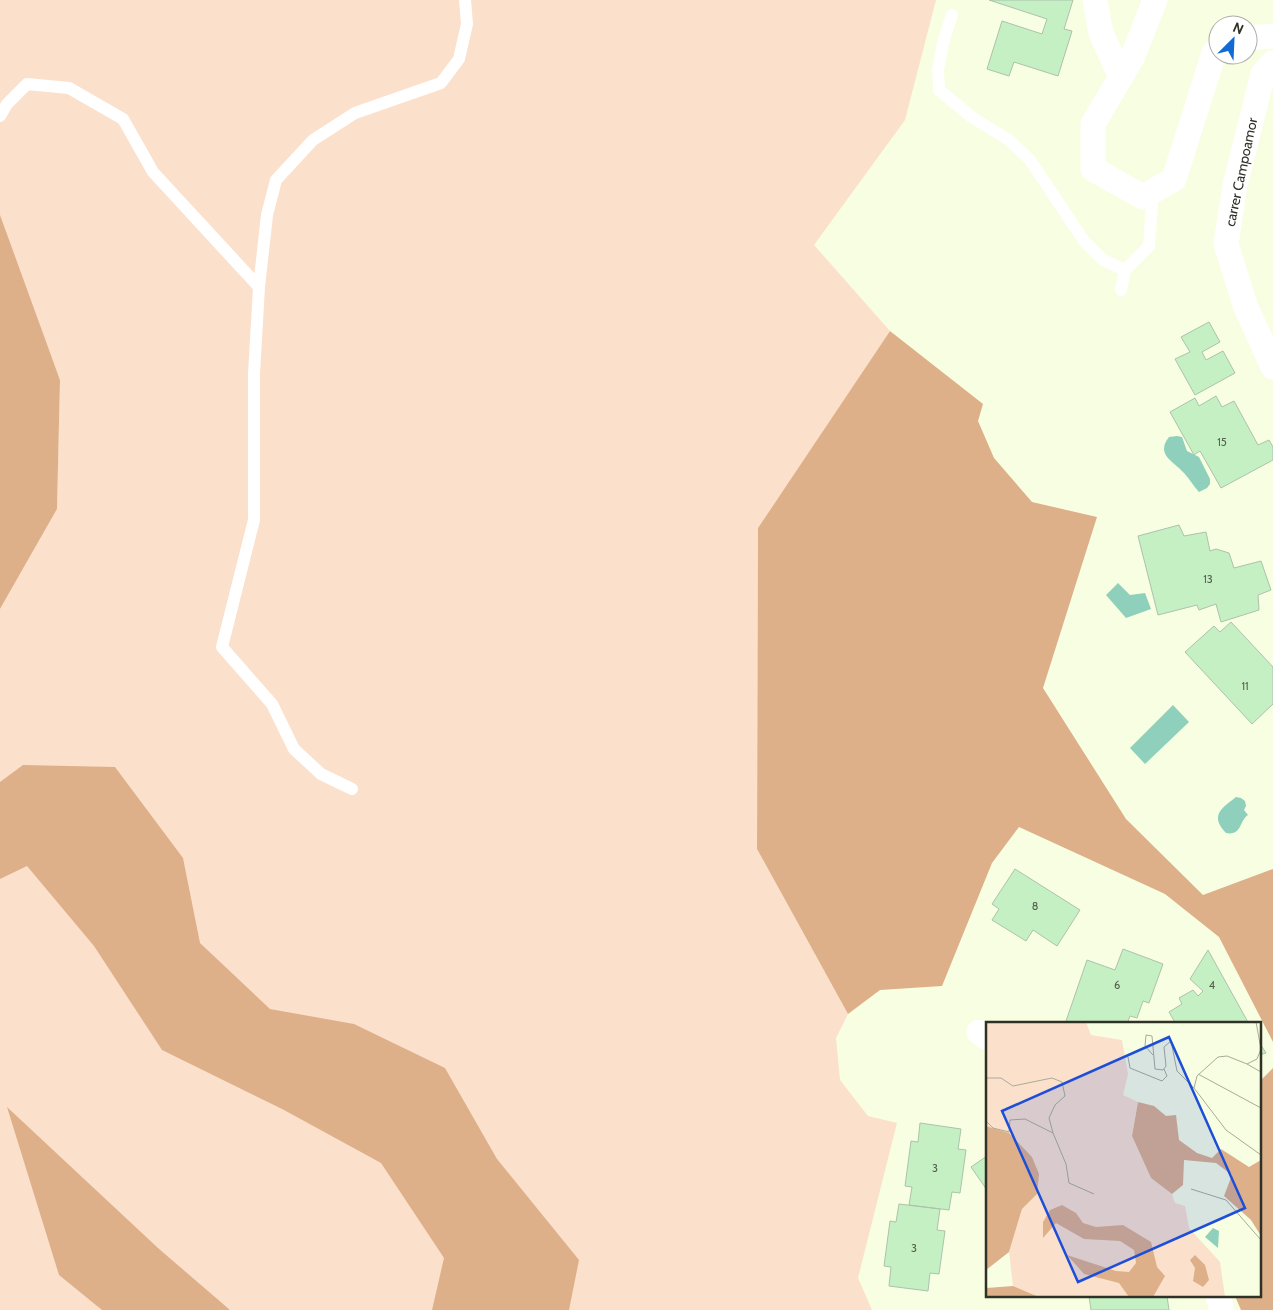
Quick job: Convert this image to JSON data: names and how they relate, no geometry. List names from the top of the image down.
{
  "streets": {
    "street": ["carrer Campoamor"]
  },
  "house_numbers": [
    "15",
    "13",
    "11",
    "8",
    "6",
    "4",
    "3",
    "3"
  ],
  "north": "top right"
}
